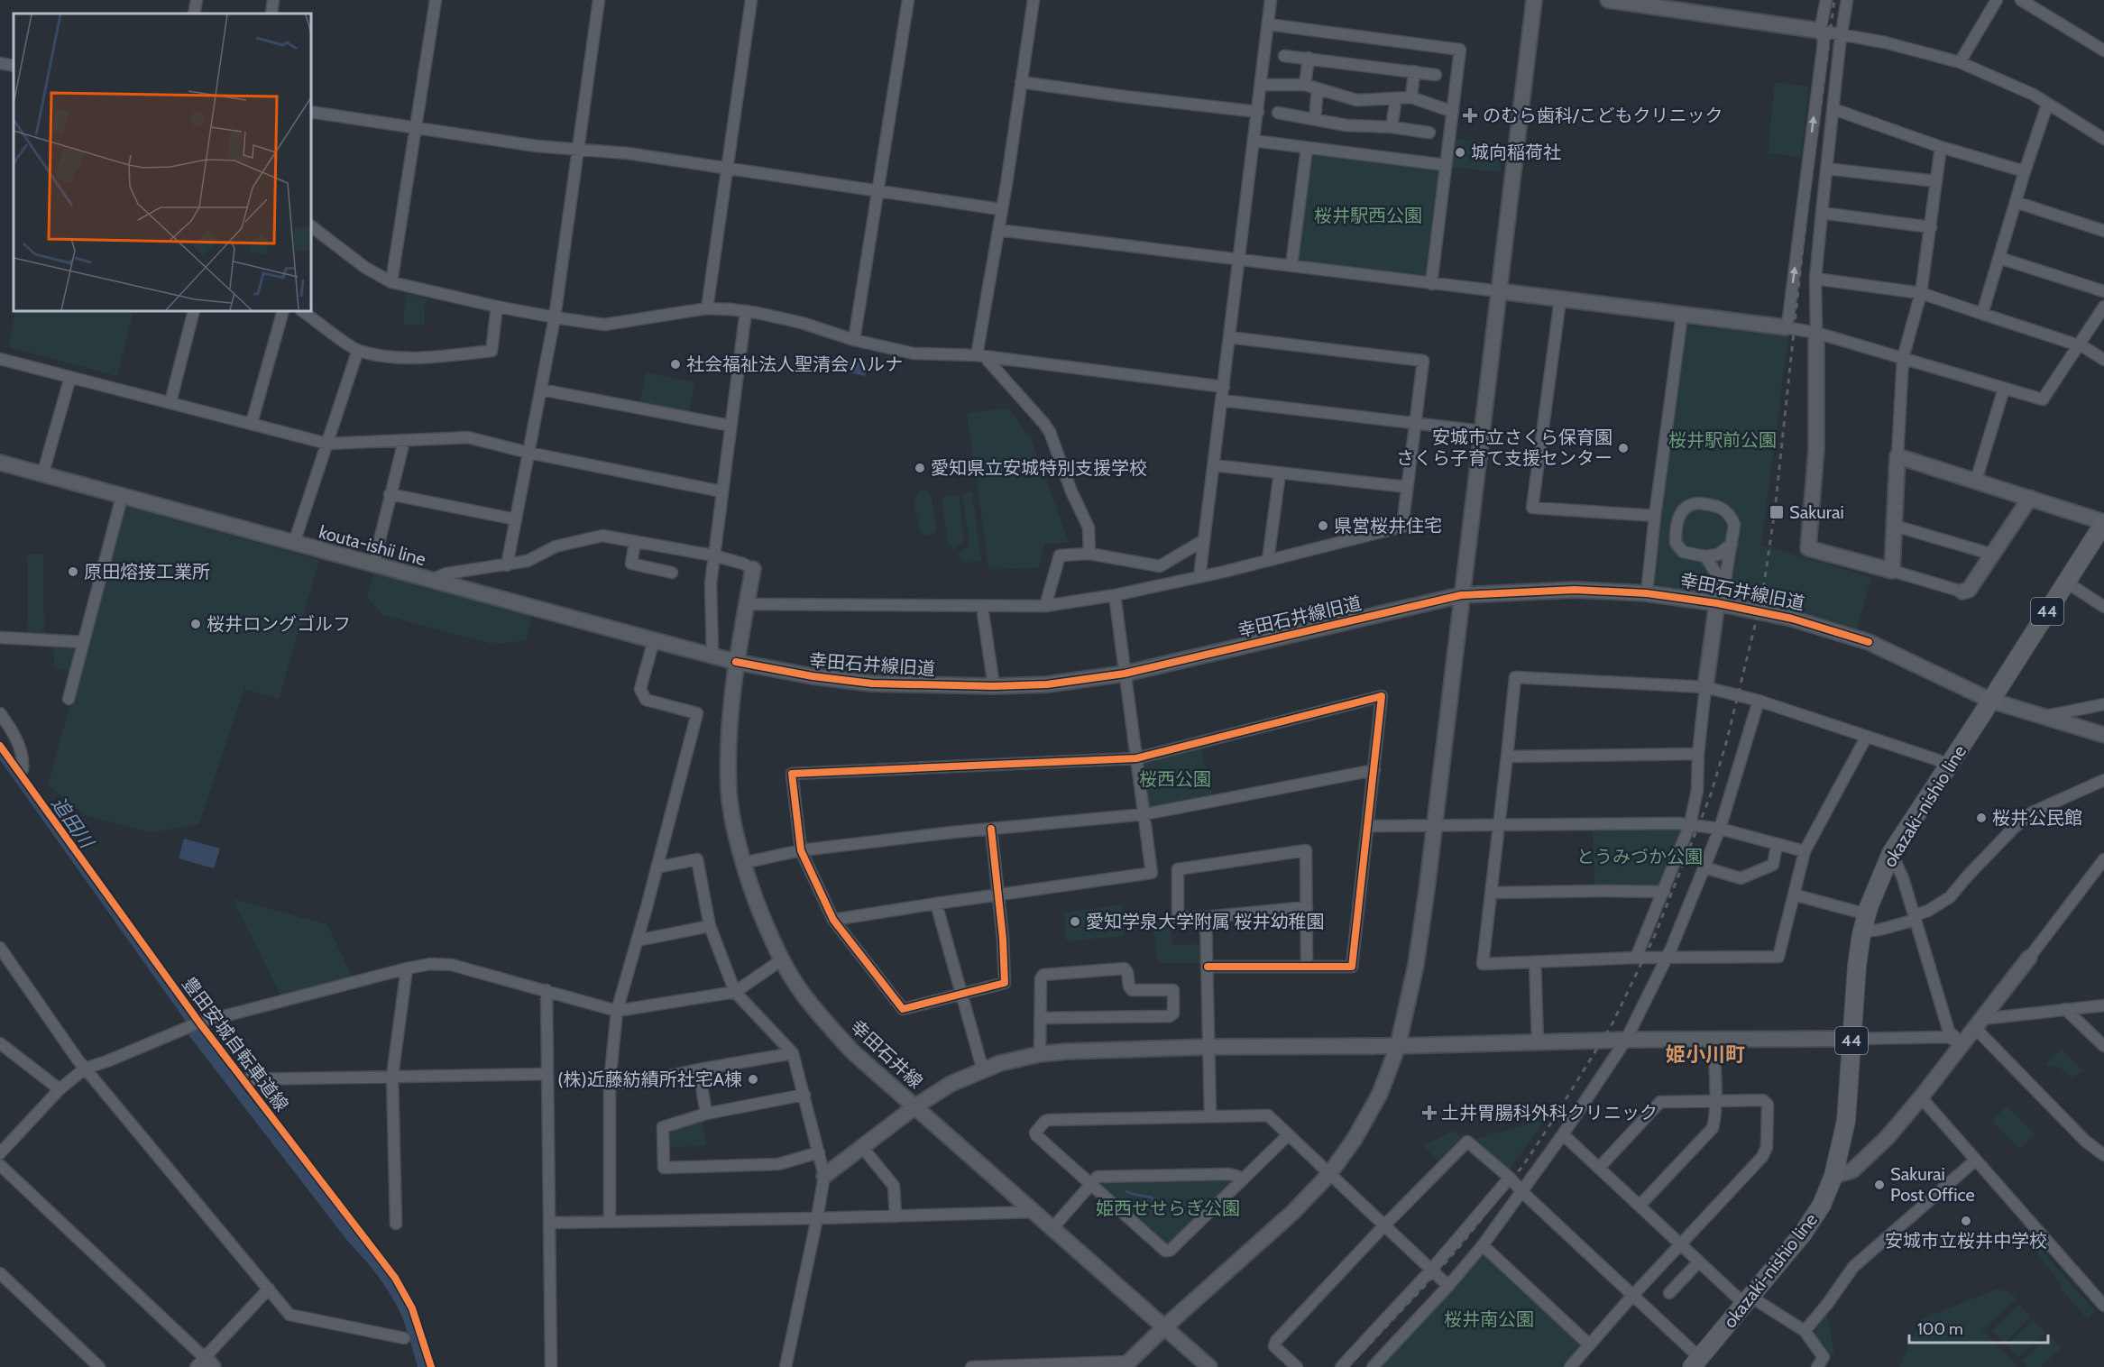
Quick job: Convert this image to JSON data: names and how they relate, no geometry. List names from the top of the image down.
{
  "streets": {
    "main road": ["44", "okazaki-nishio line"],
    "street": ["kouta-ishii line", "幸田石井線旧道", "幸田石井線"],
    "cycle path": ["豊田安城自転車道線"]
  },
  "crossings": [
    ["kouta-ishii line", "幸田石井線旧道"],
    ["kouta-ishii line", "幸田石井線"],
    ["幸田石井線旧道", "okazaki-nishio line"],
    ["幸田石井線旧道", "幸田石井線"]
  ],
  "districts": ["姫小川町"],
  "water": ["追田川"],
  "parks": [
    "桜井駅西公園",
    "桜井駅前公園",
    "桜西公園",
    "とうみづか公園",
    "姫西せせらぎ公園",
    "桜井南公園"
  ],
  "places": {
    "health": ["のむら歯科/こどもクリニック", "土井胃腸科外科クリニック"],
    "other": [
      "城向稲荷社",
      "社会福祉法人聖清会ハルナ",
      "安城市立さくら保育園 さくら子育て支援センター",
      "愛知県立安城特別支援学校",
      "県営桜井住宅",
      "原田熔接工業所",
      "桜井ロングゴルフ",
      "桜井公民館",
      "愛知学泉大学附属 桜井幼稚園",
      "(株)近藤紡績所社宅A棟",
      "Sakurai Post Office",
      "安城市立桜井中学校"
    ],
    "transit": ["Sakurai"]
  },
  "scale_bar": "100 m"
}
